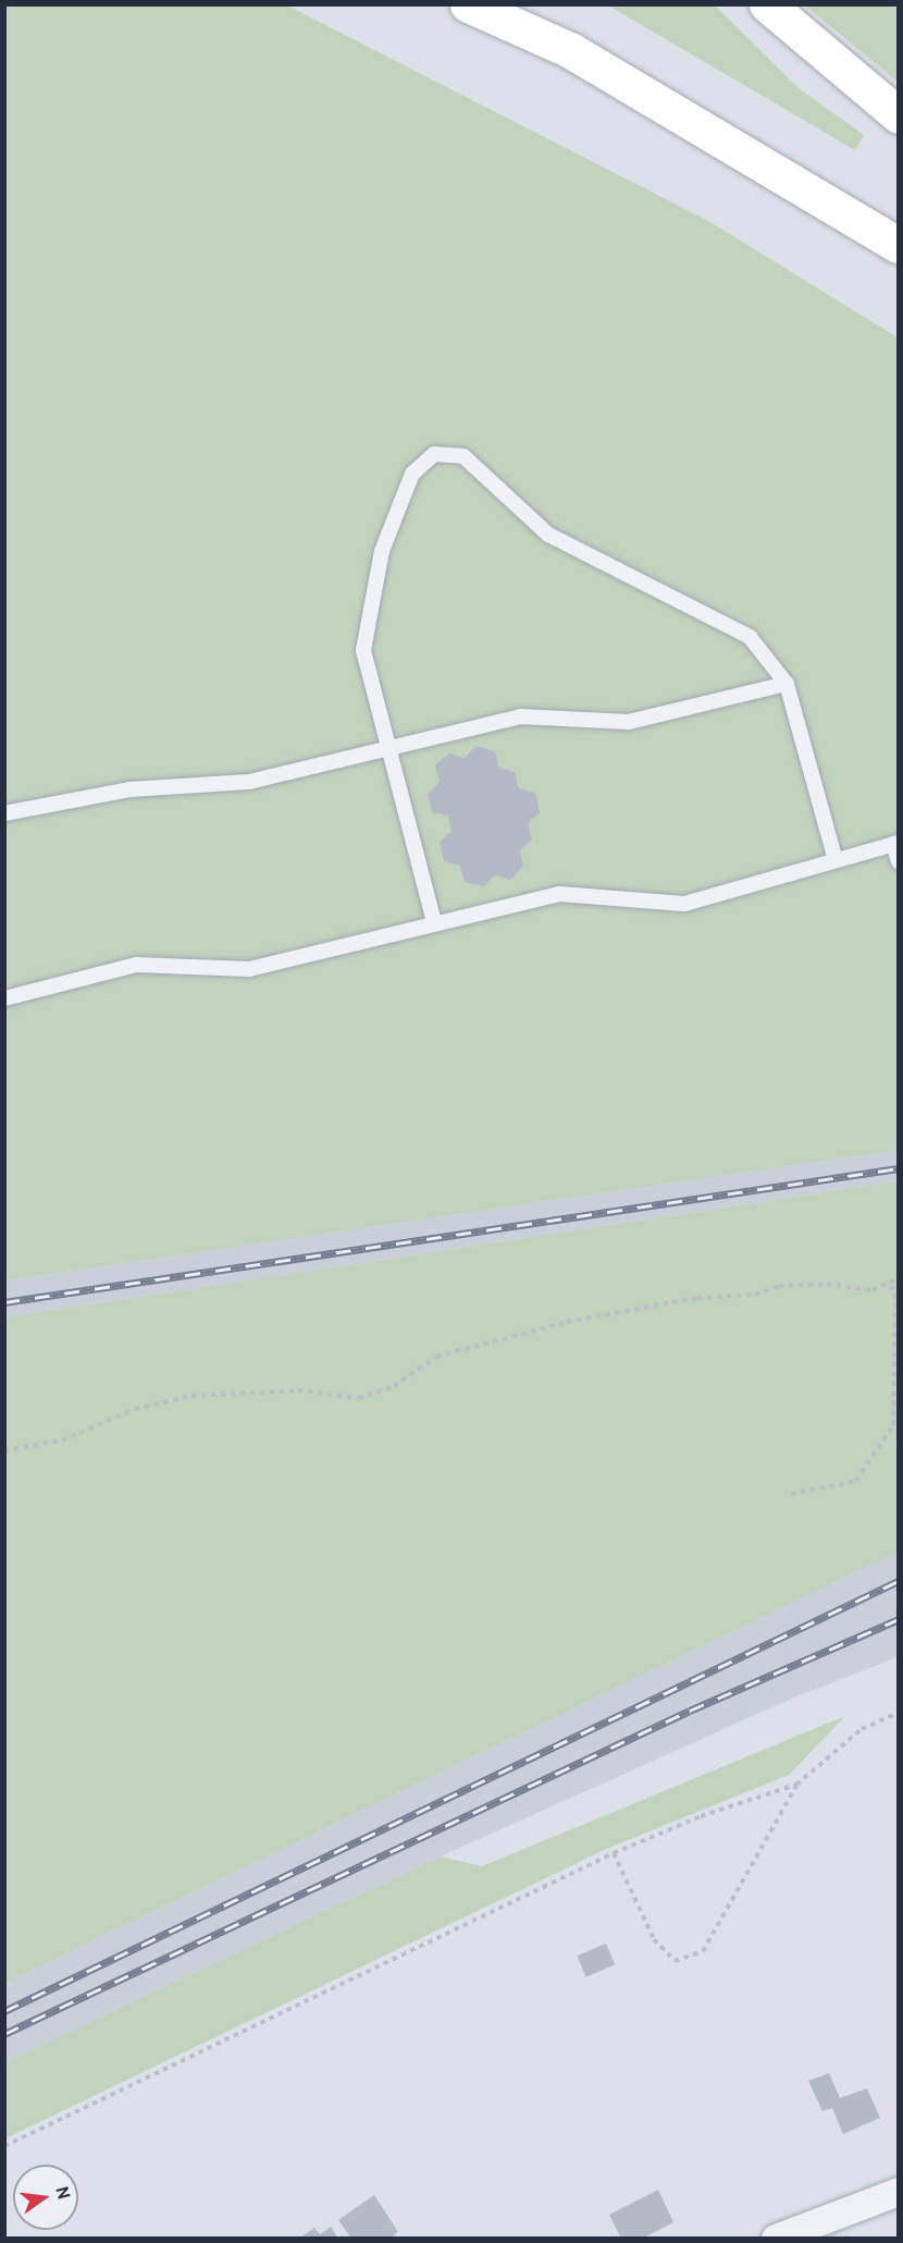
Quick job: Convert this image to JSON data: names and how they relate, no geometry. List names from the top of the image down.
{
  "north": "right"
}
